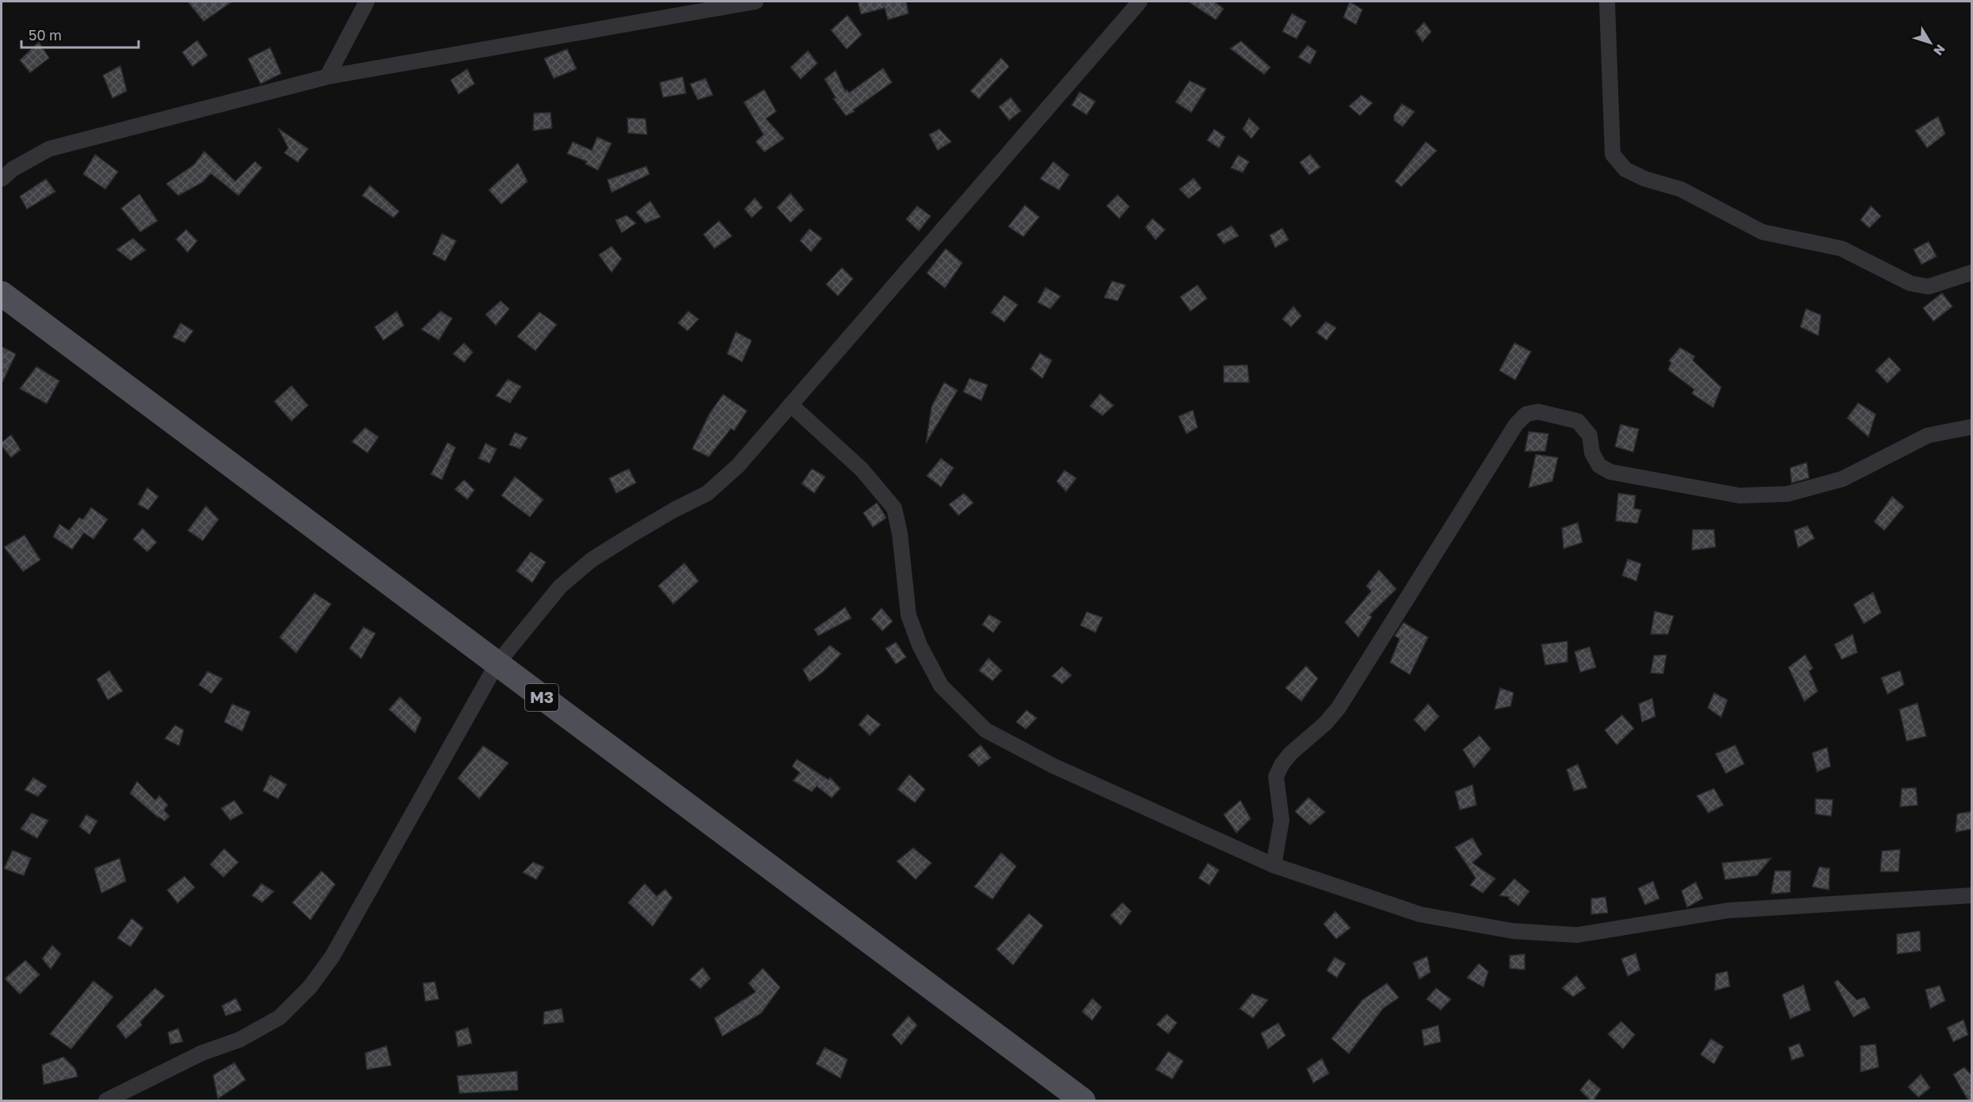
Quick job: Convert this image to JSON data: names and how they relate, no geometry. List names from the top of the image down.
{
  "streets": {
    "main road": ["M3"]
  },
  "scale_bar": "50 m",
  "north": "bottom right"
}
